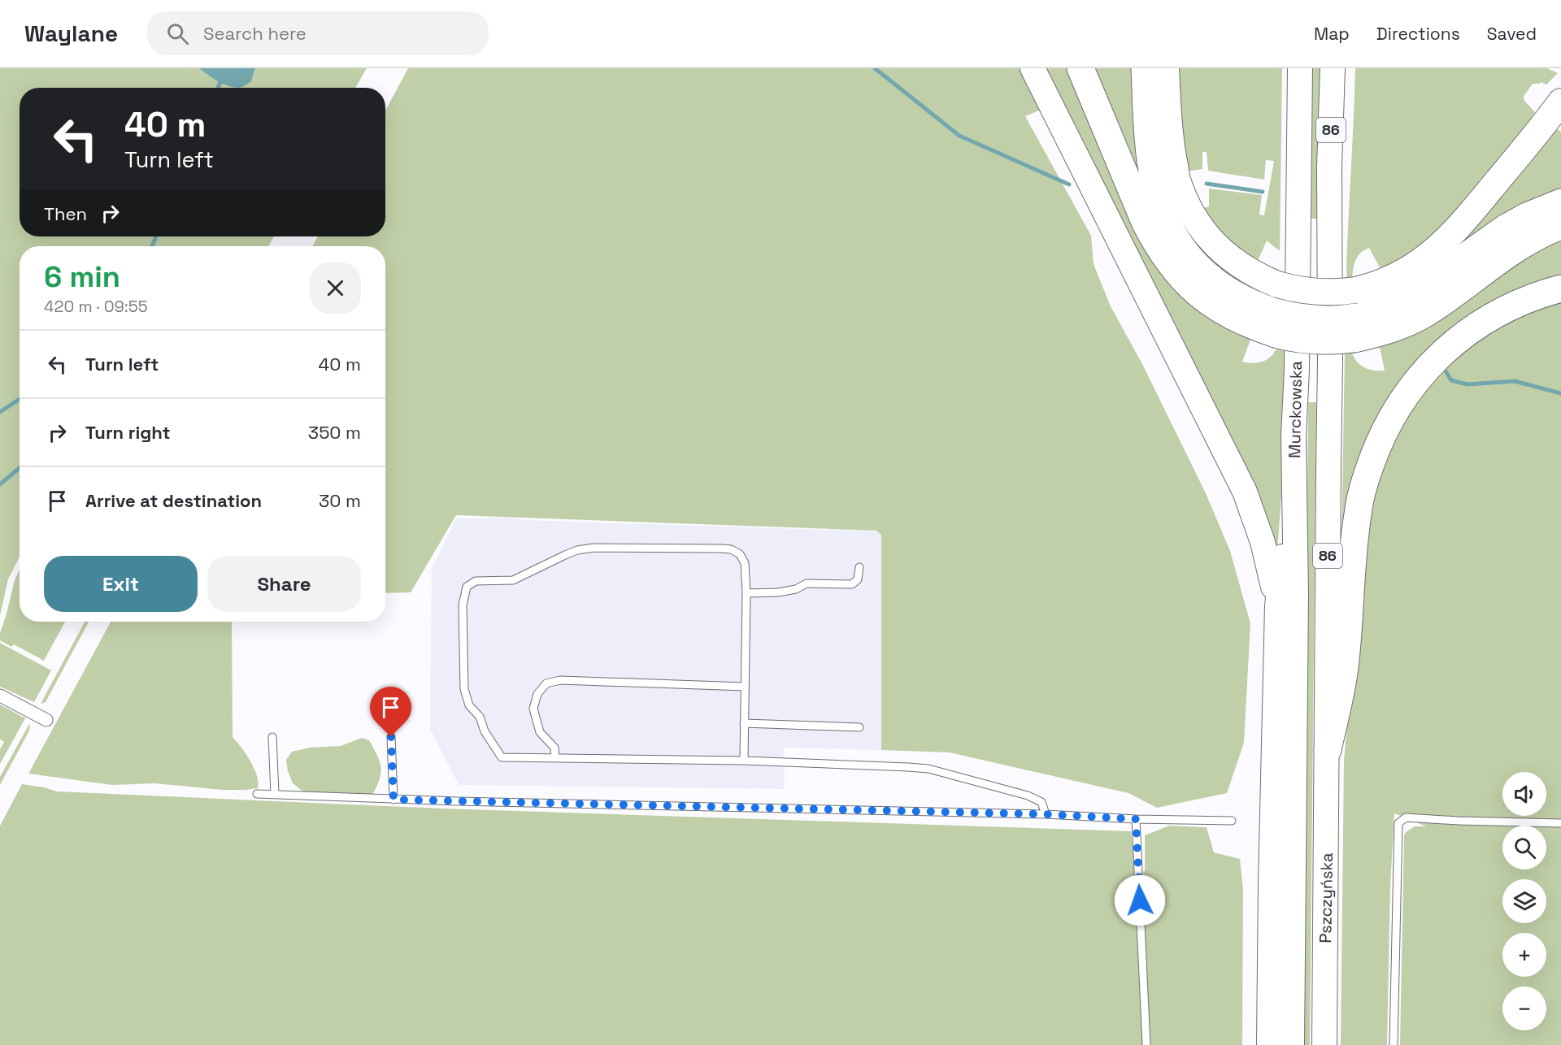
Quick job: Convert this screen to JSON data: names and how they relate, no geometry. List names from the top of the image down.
{
  "streets": {
    "main road": ["86", "Murckowska", "Pszczyńska"]
  },
  "crossings": [
    ["86", "Pszczyńska"],
    ["Murckowska", "Pszczyńska"]
  ],
  "page": {
    "header": "Waylane",
    "search": "Search here",
    "nav": ["Map", "Directions", "Saved"],
    "turn": ["40 m", "Turn left"],
    "then": "Then",
    "heading": ["6 min", "420 m · 09:55"],
    "list": [
      {
        "name": "Turn left",
        "value": "40 m"
      },
      {
        "name": "Turn right",
        "value": "350 m"
      },
      {
        "name": "Arrive at destination",
        "value": "30 m"
      }
    ],
    "buttons": ["Exit", "Share"],
    "map_buttons": ["+", "−"]
  }
}
